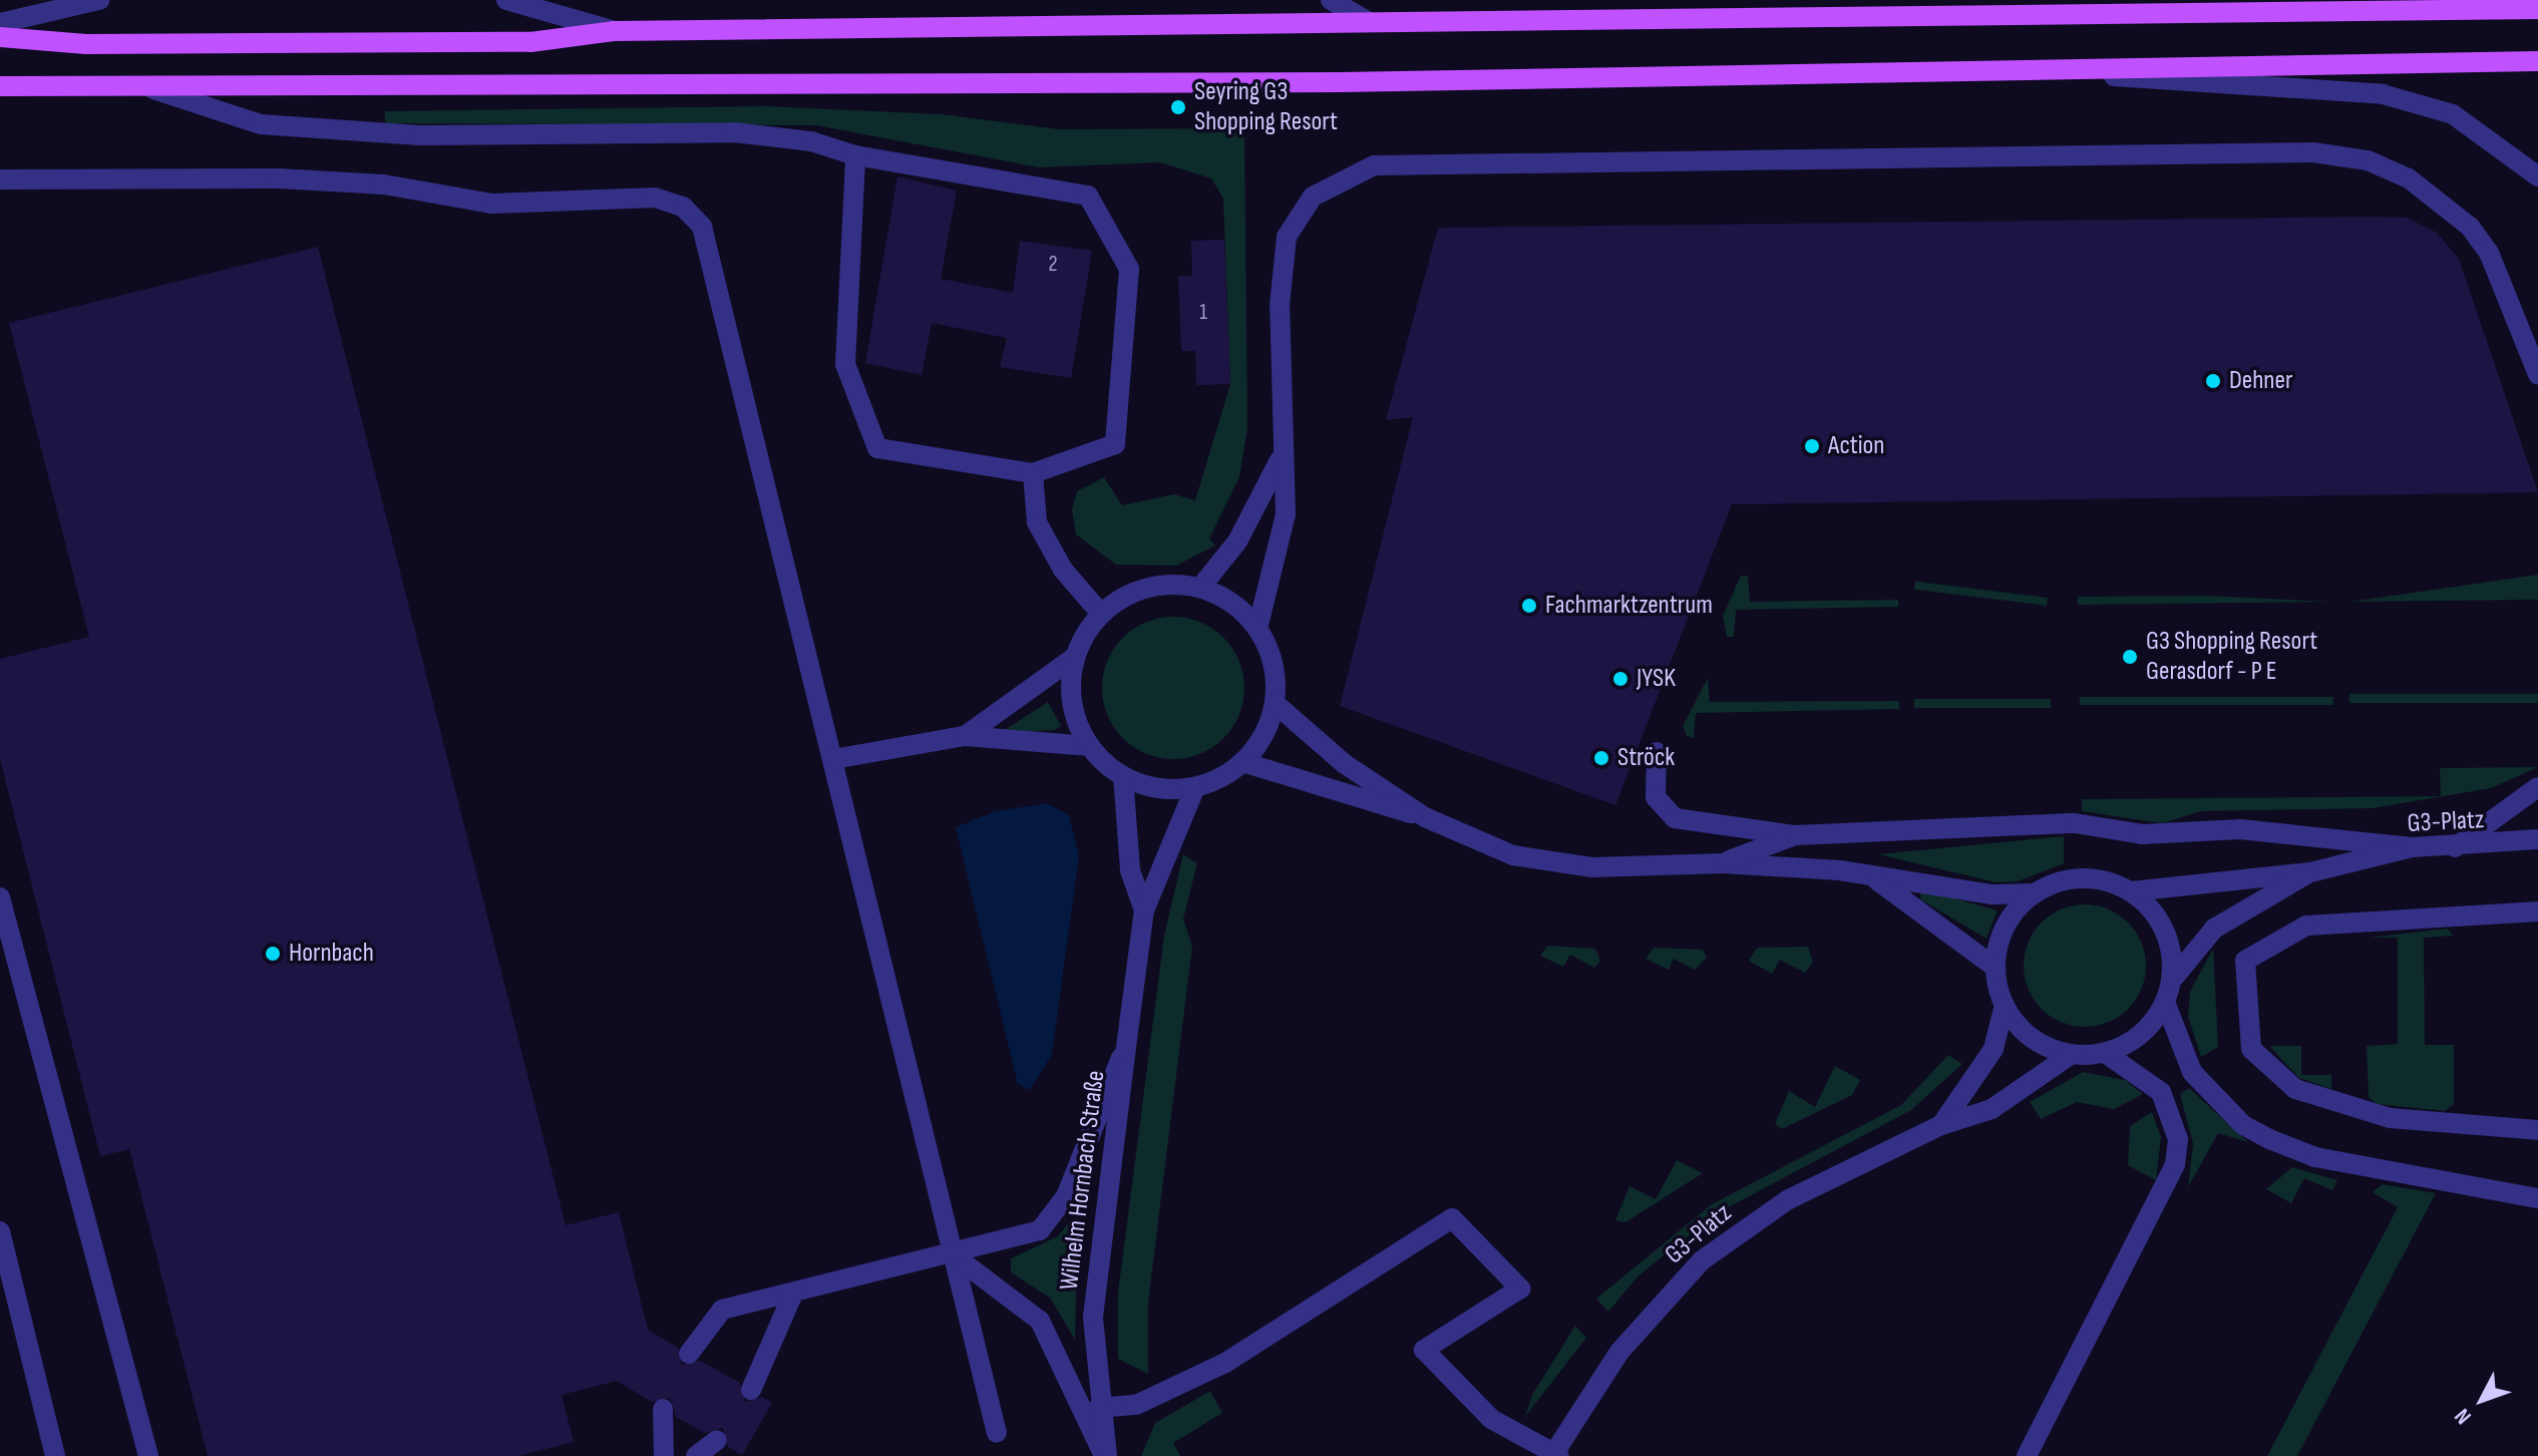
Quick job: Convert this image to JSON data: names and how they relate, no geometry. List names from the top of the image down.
{
  "streets": {
    "street": ["G3-Platz", "Wilhelm Hornbach Straße"]
  },
  "places": [
    "Seyring G3 Shopping Resort",
    "Dehner",
    "Action",
    "Fachmarktzentrum",
    "G3 Shopping Resort Gerasdorf - P E",
    "JYSK",
    "Ströck",
    "Hornbach"
  ],
  "house_numbers": ["2", "1"],
  "north": "bottom left"
}
